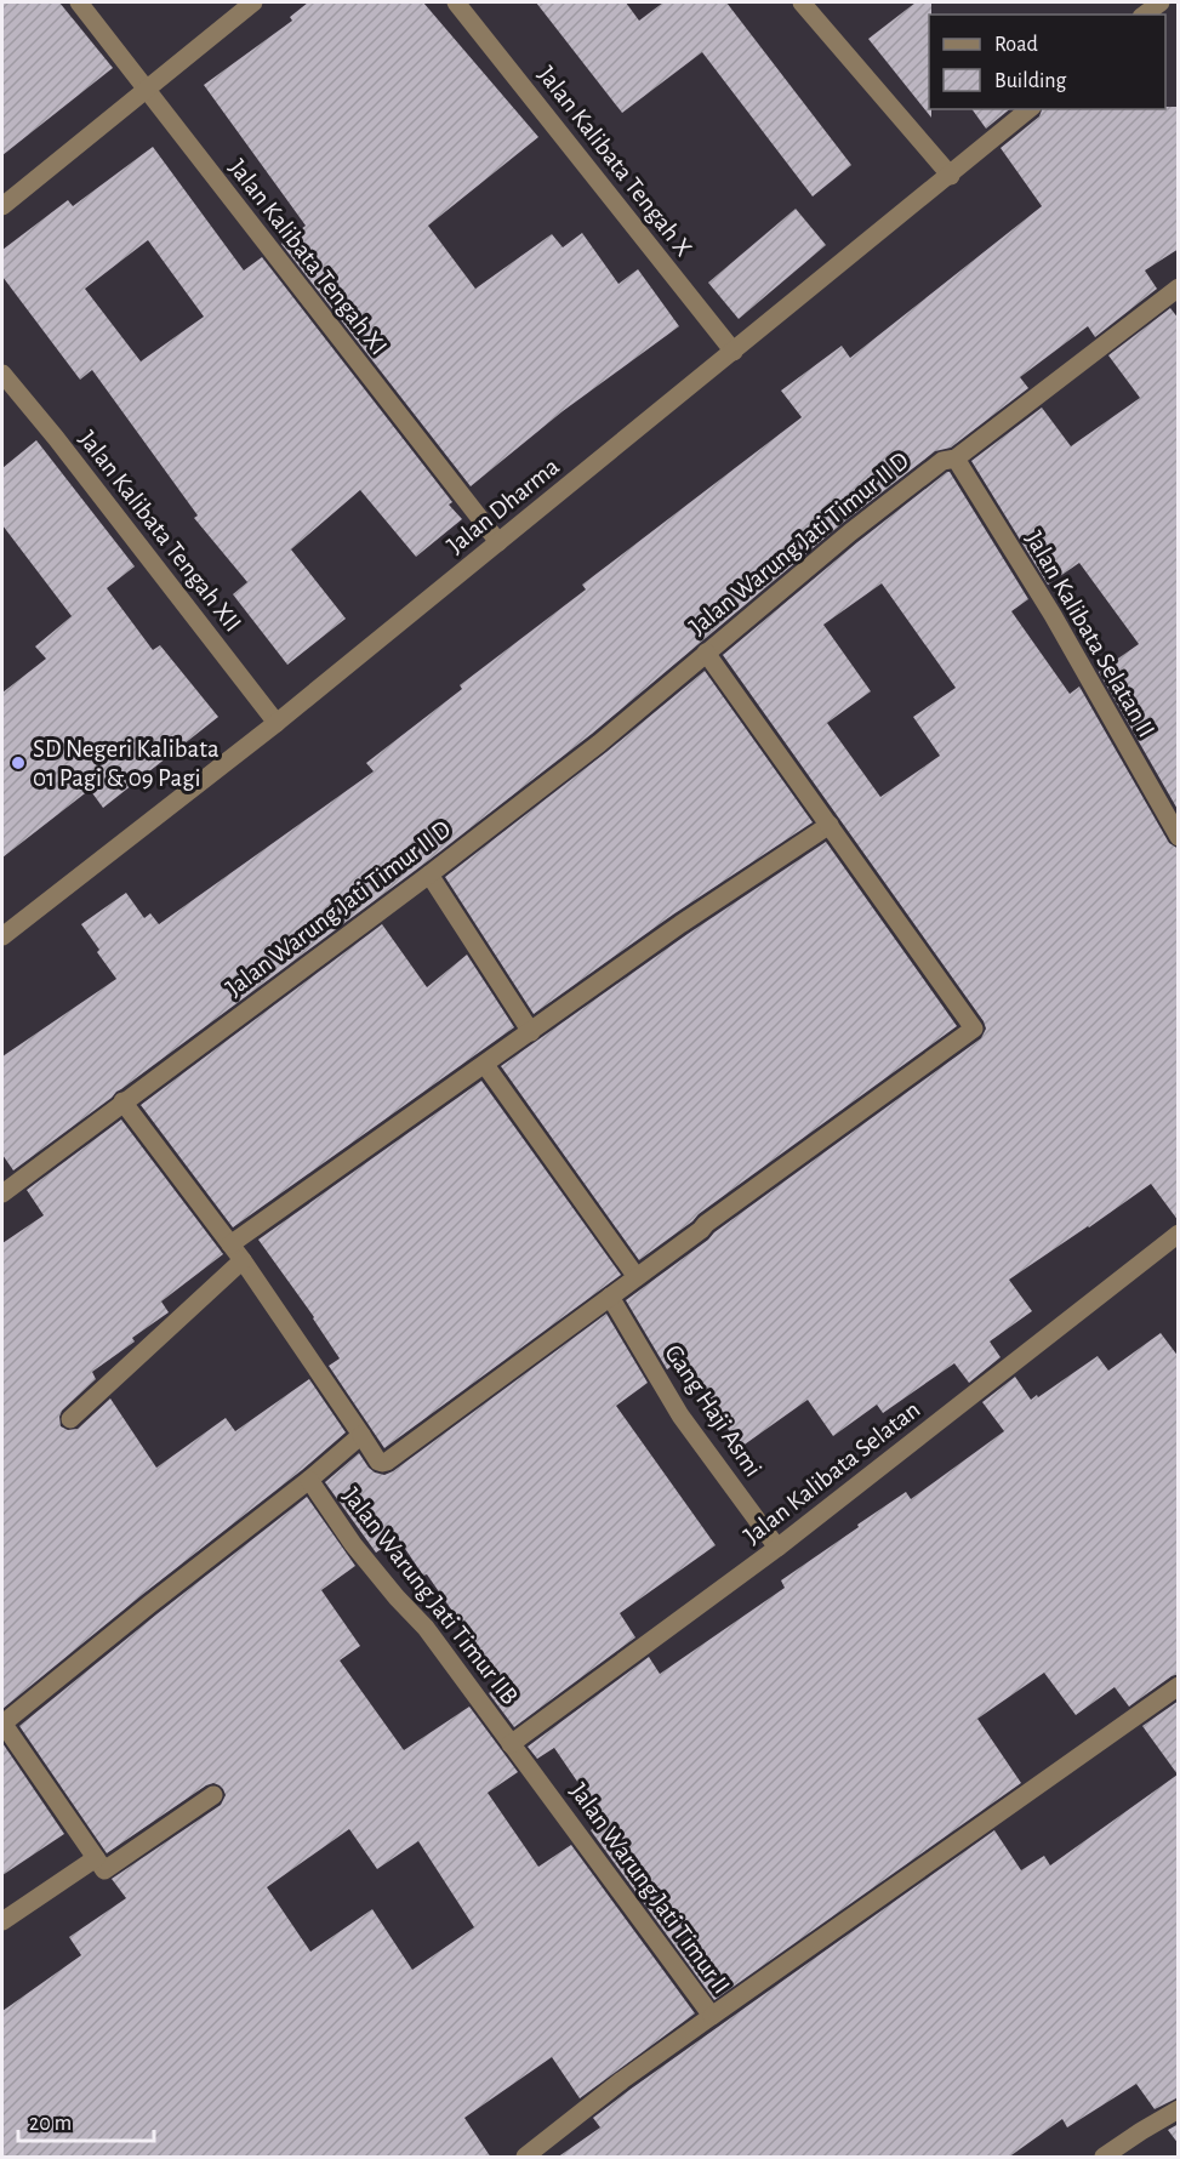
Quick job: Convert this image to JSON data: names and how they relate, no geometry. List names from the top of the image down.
{
  "streets": {
    "street": [
      "Jalan Kalibata Tengah X",
      "Jalan Kalibata Tengah XI",
      "Jalan Dharma",
      "Jalan Kalibata Tengah XII",
      "Jalan Warung Jati Timur II D",
      "Jalan Kalibata Selatan II",
      "Gang Haji Asmi",
      "Jalan Kalibata Selatan",
      "Jalan Warung Jati Timur IIB",
      "Jalan Warung Jati Timur II"
    ]
  },
  "crossings": [
    ["Jalan Kalibata Tengah X", "Jalan Dharma"],
    ["Jalan Kalibata Tengah XI", "Jalan Dharma"],
    ["Jalan Dharma", "Jalan Kalibata Tengah XII"],
    ["Jalan Warung Jati Timur II D", "Jalan Kalibata Selatan II"],
    ["Gang Haji Asmi", "Jalan Kalibata Selatan"],
    ["Jalan Kalibata Selatan", "Jalan Warung Jati Timur IIB"],
    ["Jalan Kalibata Selatan", "Jalan Warung Jati Timur II"],
    ["Jalan Warung Jati Timur IIB", "Jalan Warung Jati Timur II"]
  ],
  "places": ["SD Negeri Kalibata 01 Pagi & 09 Pagi"],
  "legend": ["Road", "Building"],
  "scale_bar": "20 m"
}
